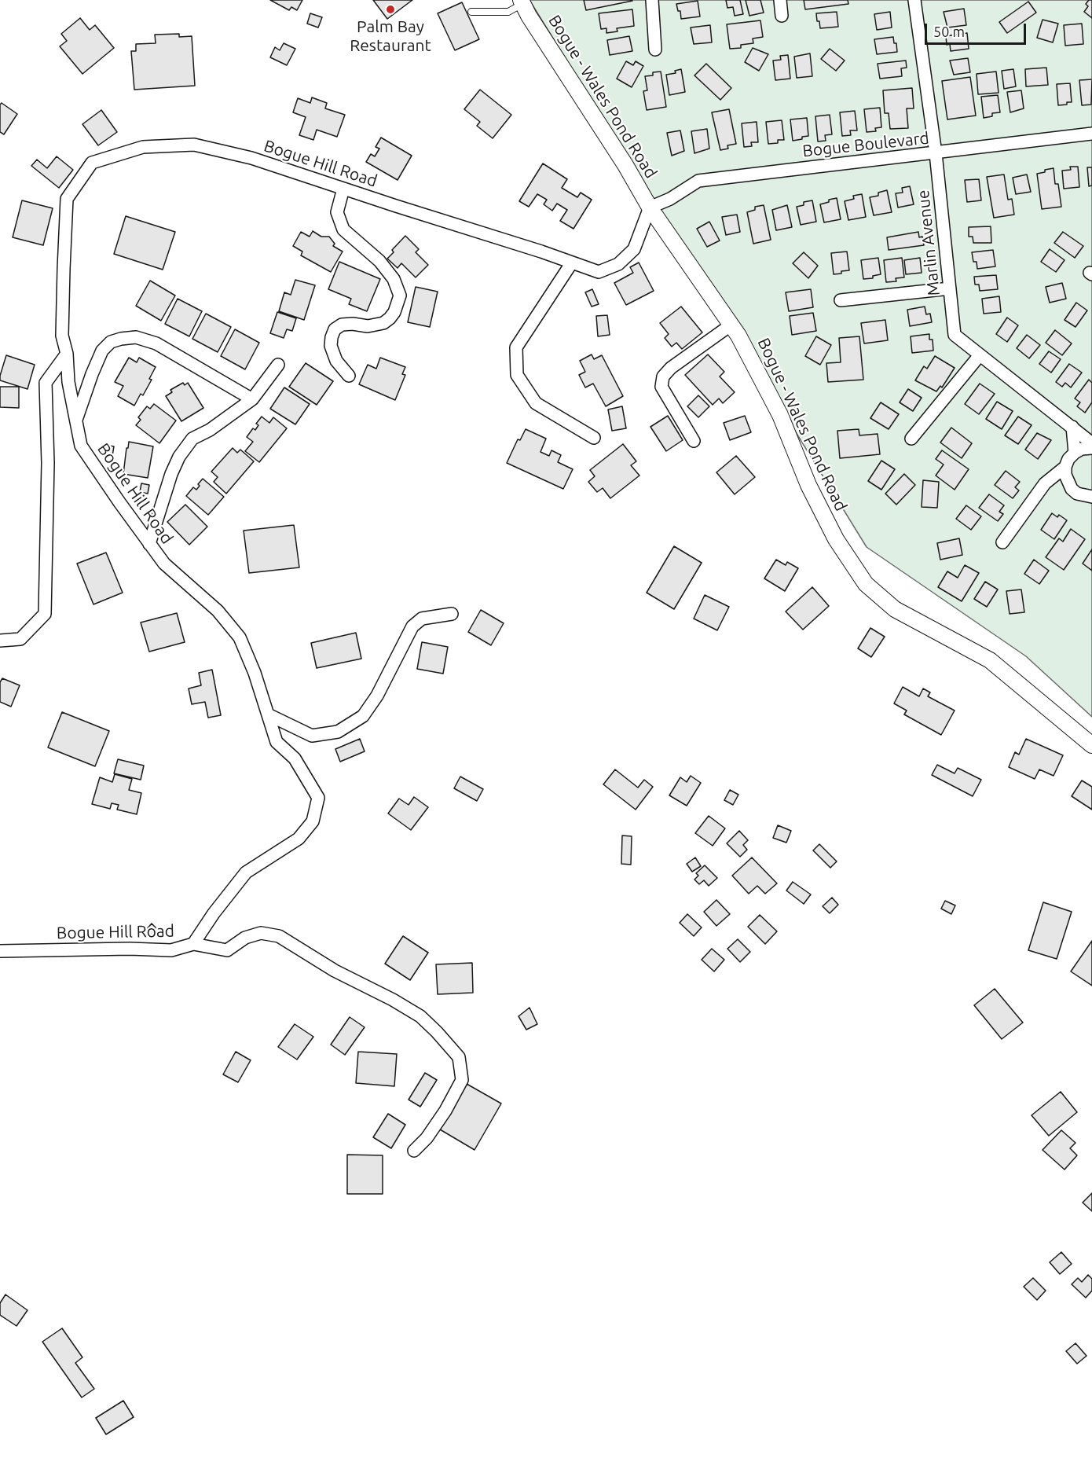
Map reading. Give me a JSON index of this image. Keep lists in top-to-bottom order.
{
  "streets": {
    "street": [
      "Bogue - Wales Pond Road",
      "Bogue Boulevard",
      "Bogue Hill Road",
      "Marlin Avenue"
    ]
  },
  "crossings": [
    ["Bogue - Wales Pond Road", "Bogue Boulevard"],
    ["Bogue - Wales Pond Road", "Bogue Hill Road"],
    ["Bogue Boulevard", "Bogue Hill Road"],
    ["Bogue Boulevard", "Marlin Avenue"]
  ],
  "places": ["Palm Bay Restaurant"],
  "scale_bar": "50 m"
}
